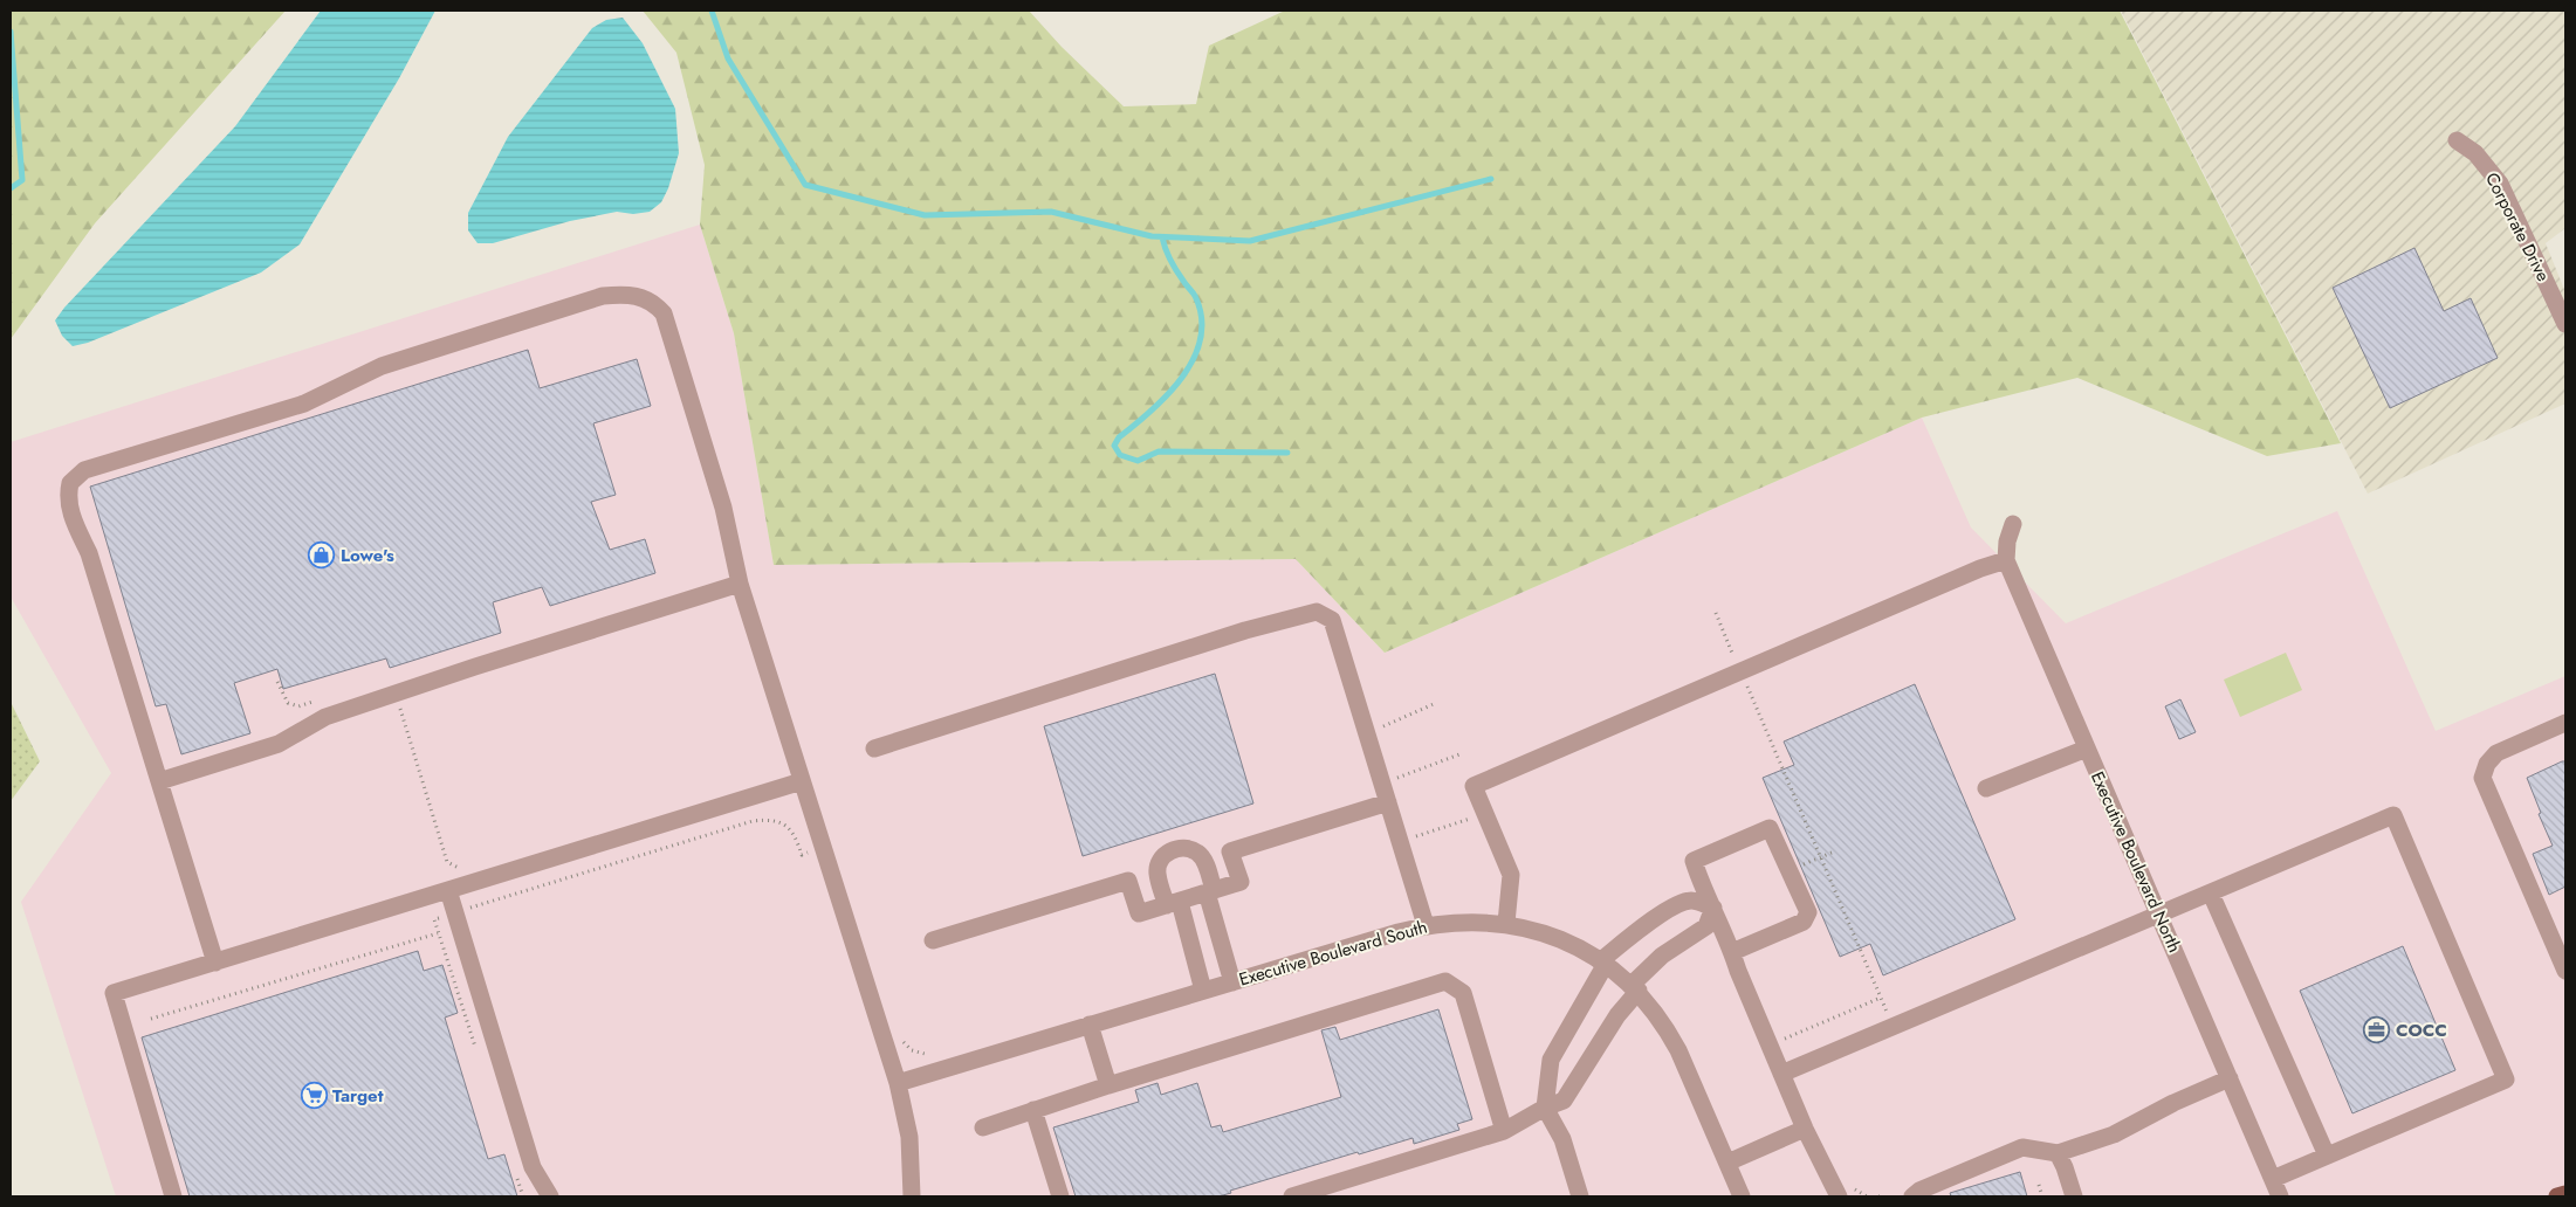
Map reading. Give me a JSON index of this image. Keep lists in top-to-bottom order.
{
  "streets": {
    "street": ["Corporate Drive", "Executive Boulevard North", "Executive Boulevard South"]
  },
  "places": {
    "shop": ["Lowe's"],
    "office": ["COCC"],
    "supermarket": ["Target"]
  }
}
